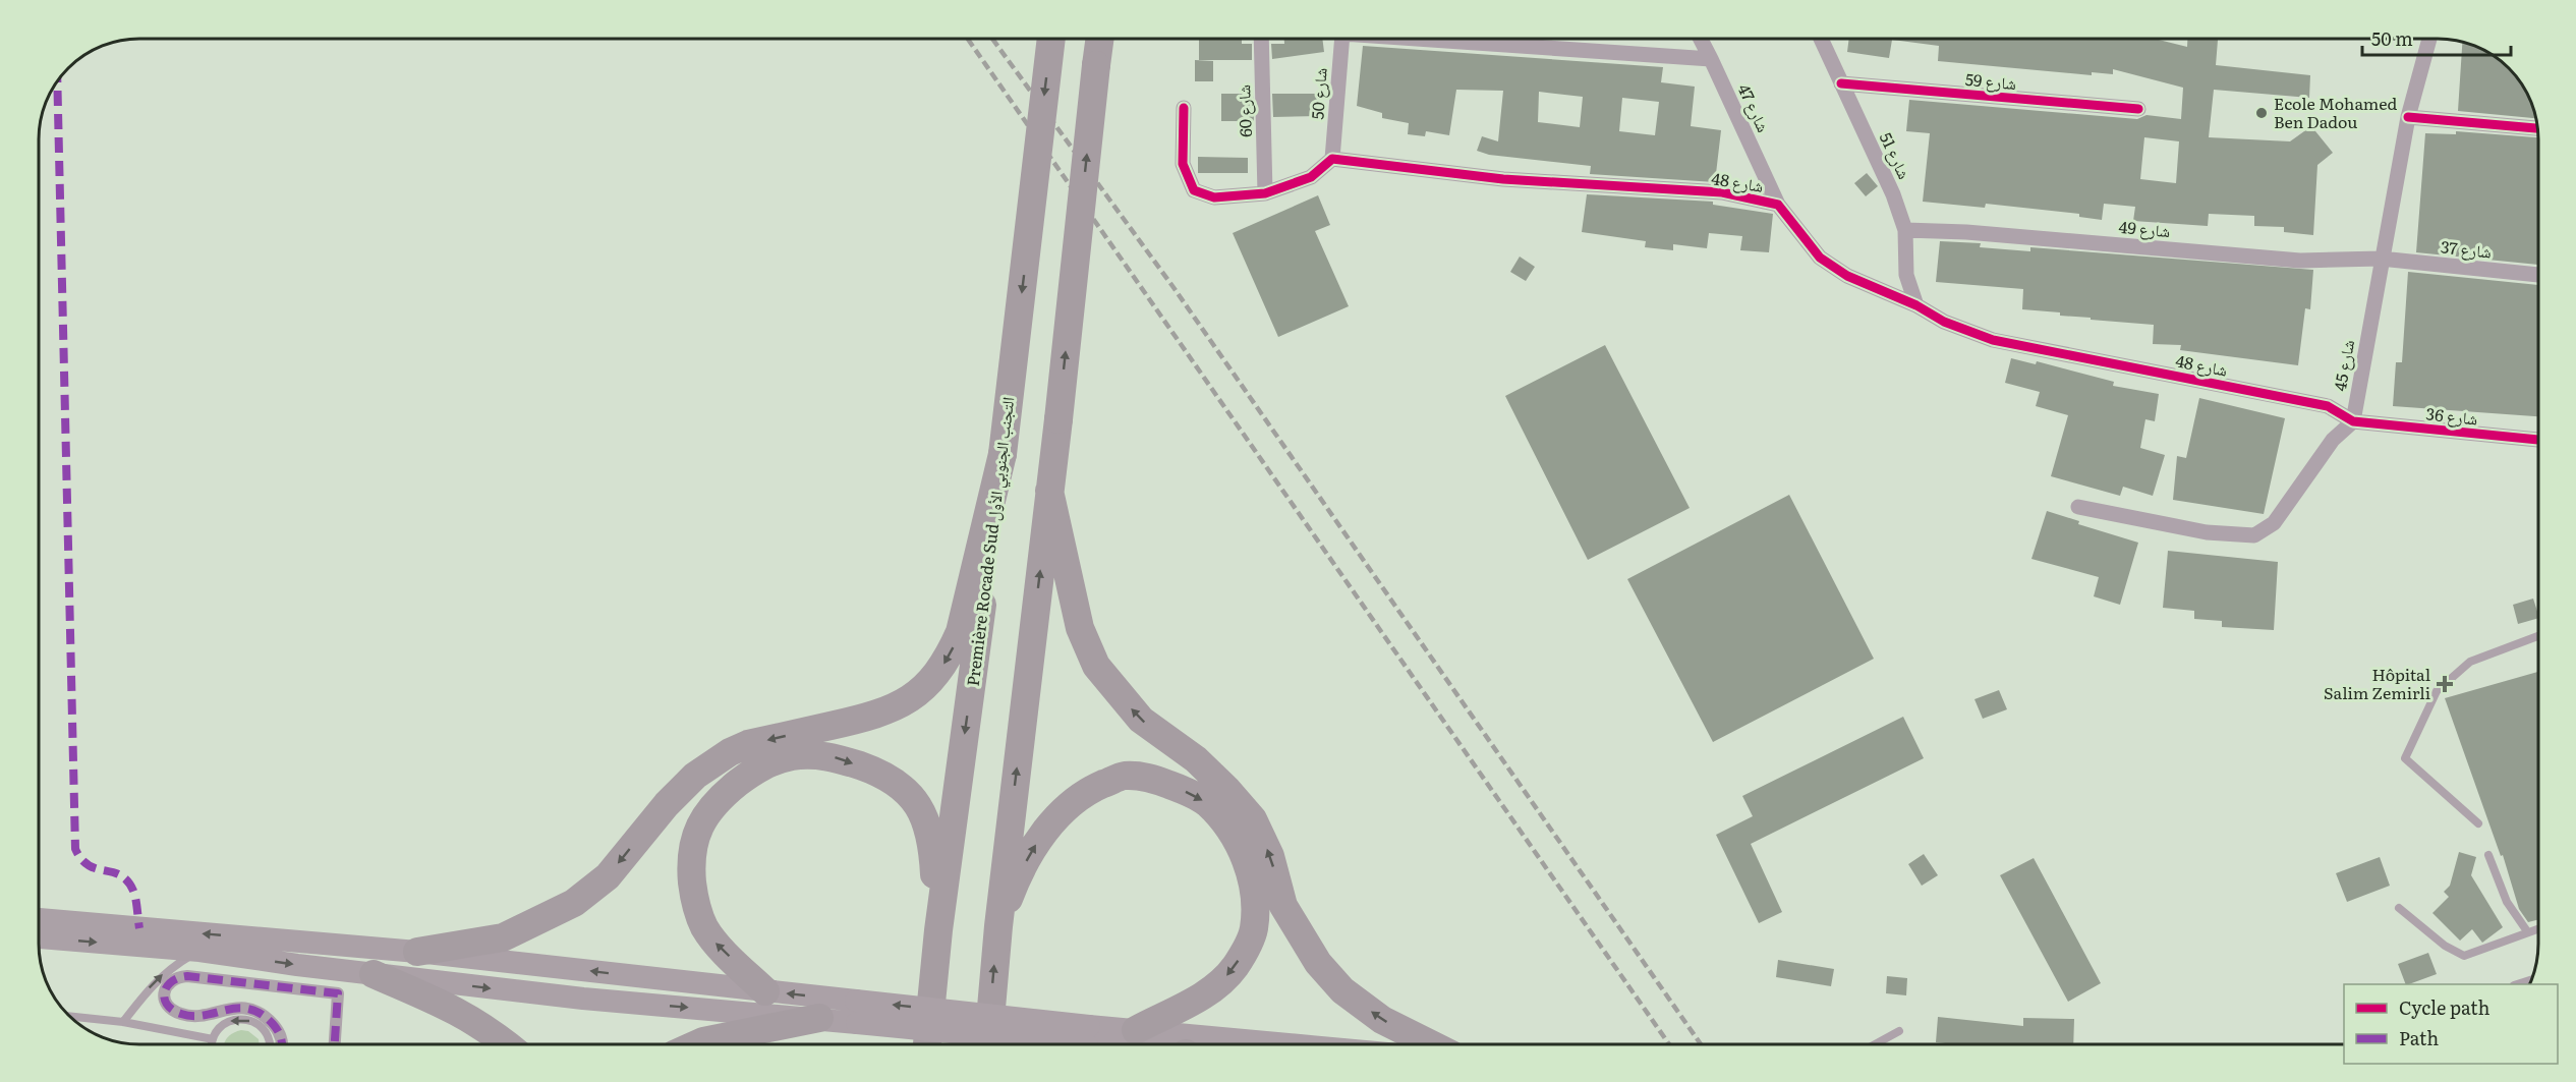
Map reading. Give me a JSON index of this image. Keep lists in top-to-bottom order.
{
  "streets": {
    "highway": ["Première Rocade Sud التجنب الجنوبي الأول"],
    "street": [
      "شارع 59",
      "شارع 50",
      "شارع 47",
      "شارع 60",
      "شارع 51",
      "شارع 48",
      "شارع 49",
      "شارع 37",
      "شارع 45",
      "شارع 36"
    ]
  },
  "crossings": [
    ["شارع 59", "شارع 51"],
    ["شارع 50", "شارع 47"],
    ["شارع 50", "شارع 48"],
    ["شارع 47", "شارع 48"],
    ["شارع 51", "شارع 48"],
    ["شارع 51", "شارع 49"],
    ["شارع 48", "شارع 45"],
    ["شارع 48", "شارع 36"],
    ["شارع 49", "شارع 37"],
    ["شارع 49", "شارع 45"],
    ["شارع 37", "شارع 45"],
    ["شارع 45", "شارع 36"]
  ],
  "places": {
    "other": ["Ecole Mohamed Ben Dadou"],
    "health": ["Hôpital Salim Zemirli"]
  },
  "legend": ["Cycle path", "Path"],
  "scale_bar": "50 m"
}
